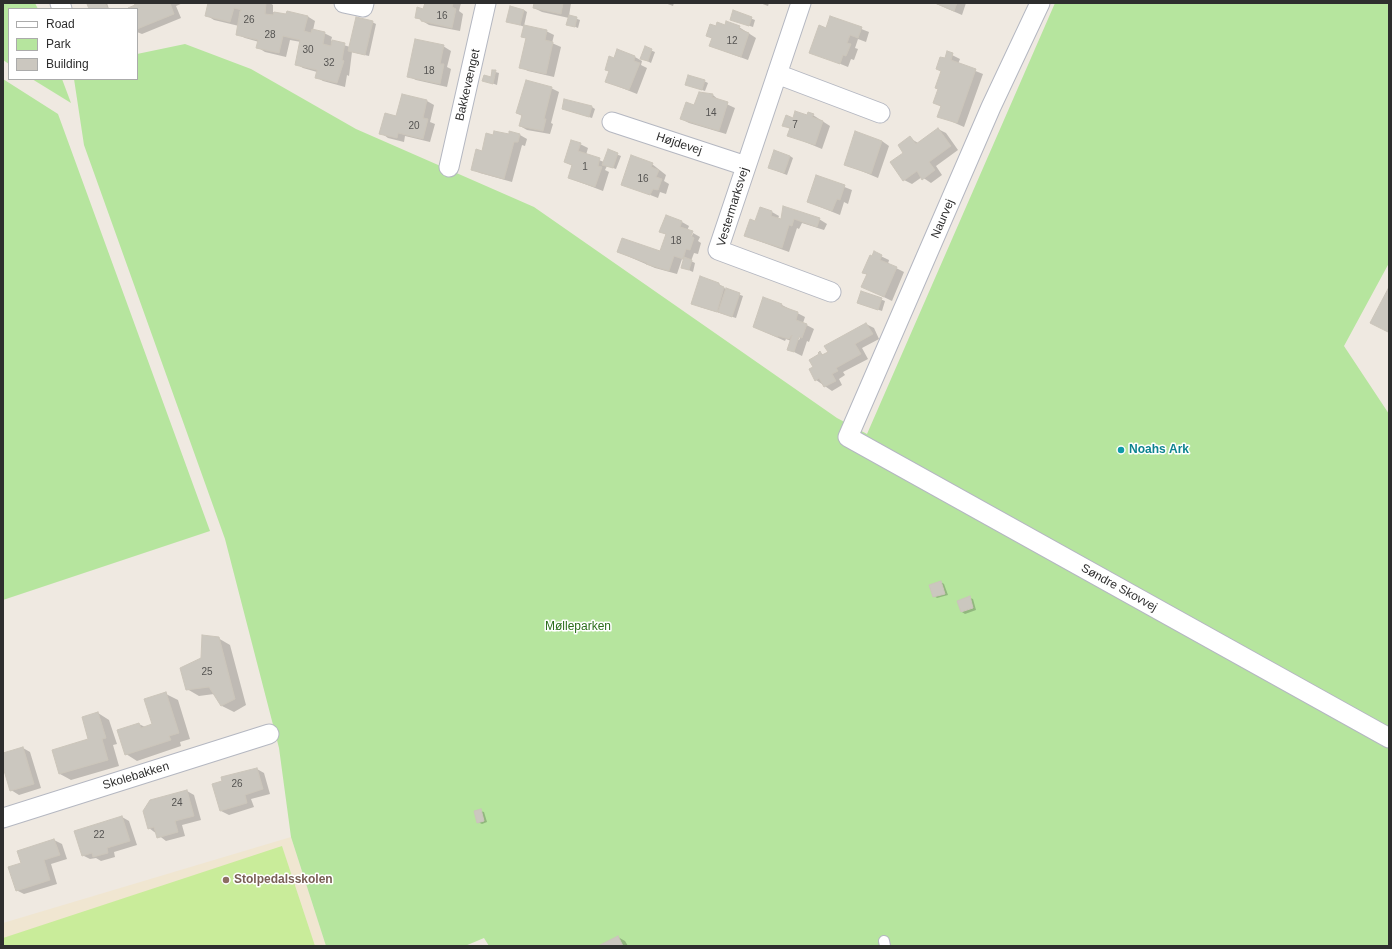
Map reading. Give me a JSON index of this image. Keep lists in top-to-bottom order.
{
  "streets": {
    "street": [
      "Bakkevænget",
      "Højdevej",
      "Vestermarksvej",
      "Naurvej",
      "Søndre Skovvej",
      "Skolebakken"
    ]
  },
  "crossings": [
    ["Højdevej", "Vestermarksvej"],
    ["Naurvej", "Søndre Skovvej"]
  ],
  "parks": ["Mølleparken"],
  "places": ["Noahs Ark", "Stolpedalsskolen"],
  "house_numbers": [
    "16",
    "26",
    "28",
    "12",
    "30",
    "32",
    "18",
    "14",
    "7",
    "20",
    "1",
    "16",
    "18",
    "25",
    "26",
    "24",
    "22"
  ],
  "legend": ["Road", "Park", "Building"]
}
